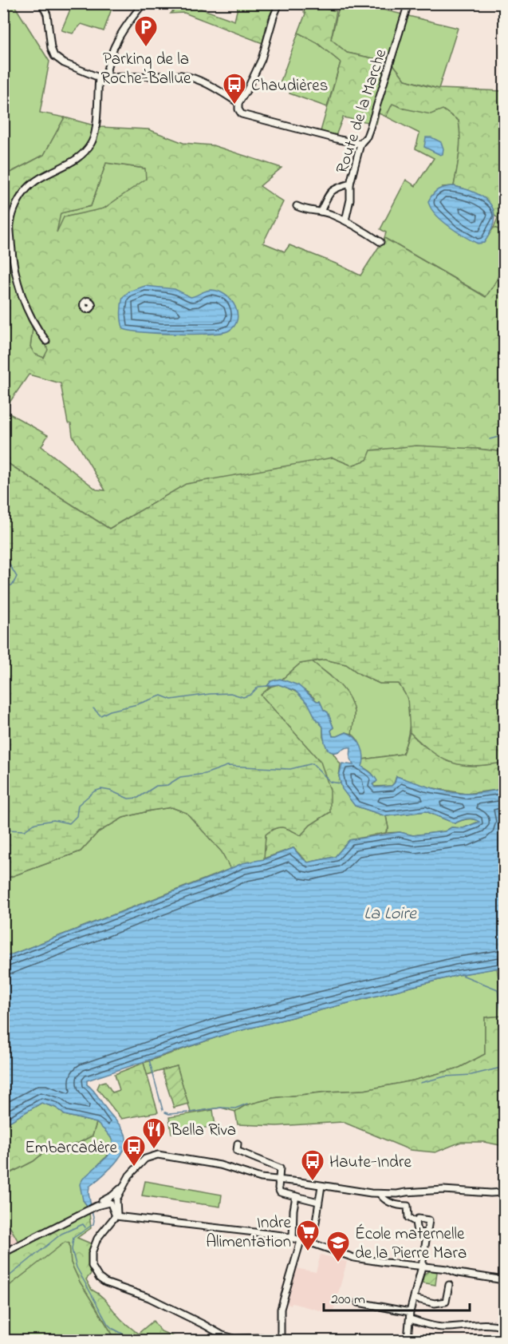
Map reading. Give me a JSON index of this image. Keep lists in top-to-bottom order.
{
  "streets": {
    "street": ["Route de la Marche"]
  },
  "water": ["La Loire"],
  "places": {
    "parking": ["Parking de la Roche-Ballue"],
    "bus stop": ["Chaudières", "Embarcadère", "Haute-Indre"],
    "restaurant": ["Bella Riva"],
    "supermarket": ["Indre Alimentation"],
    "school or university": ["École maternelle de la Pierre Mara"]
  },
  "scale_bar": "200 m"
}
